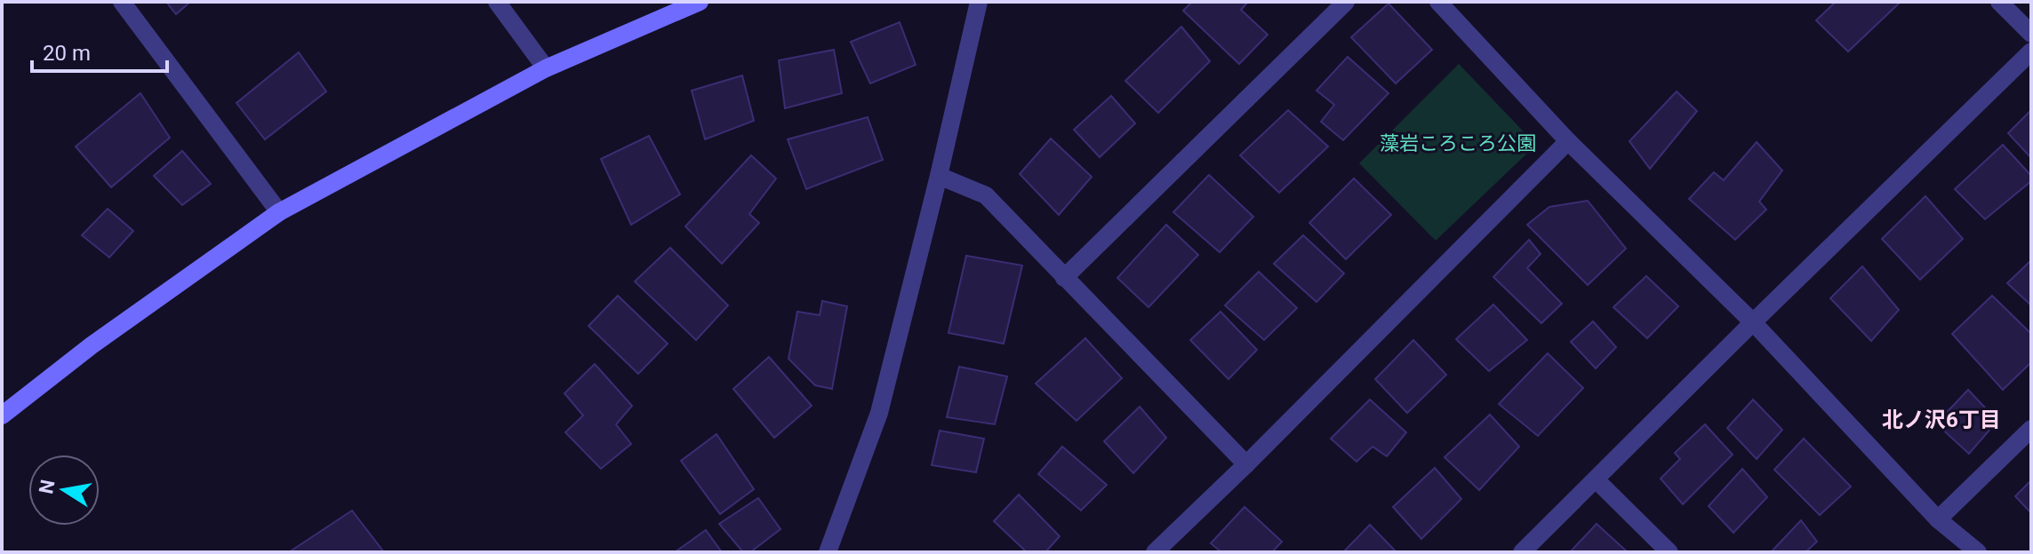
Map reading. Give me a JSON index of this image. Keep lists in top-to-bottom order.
{
  "districts": ["北ノ沢6丁目"],
  "parks": ["藻岩ころころ公園"],
  "scale_bar": "20 m",
  "north": "left"
}
